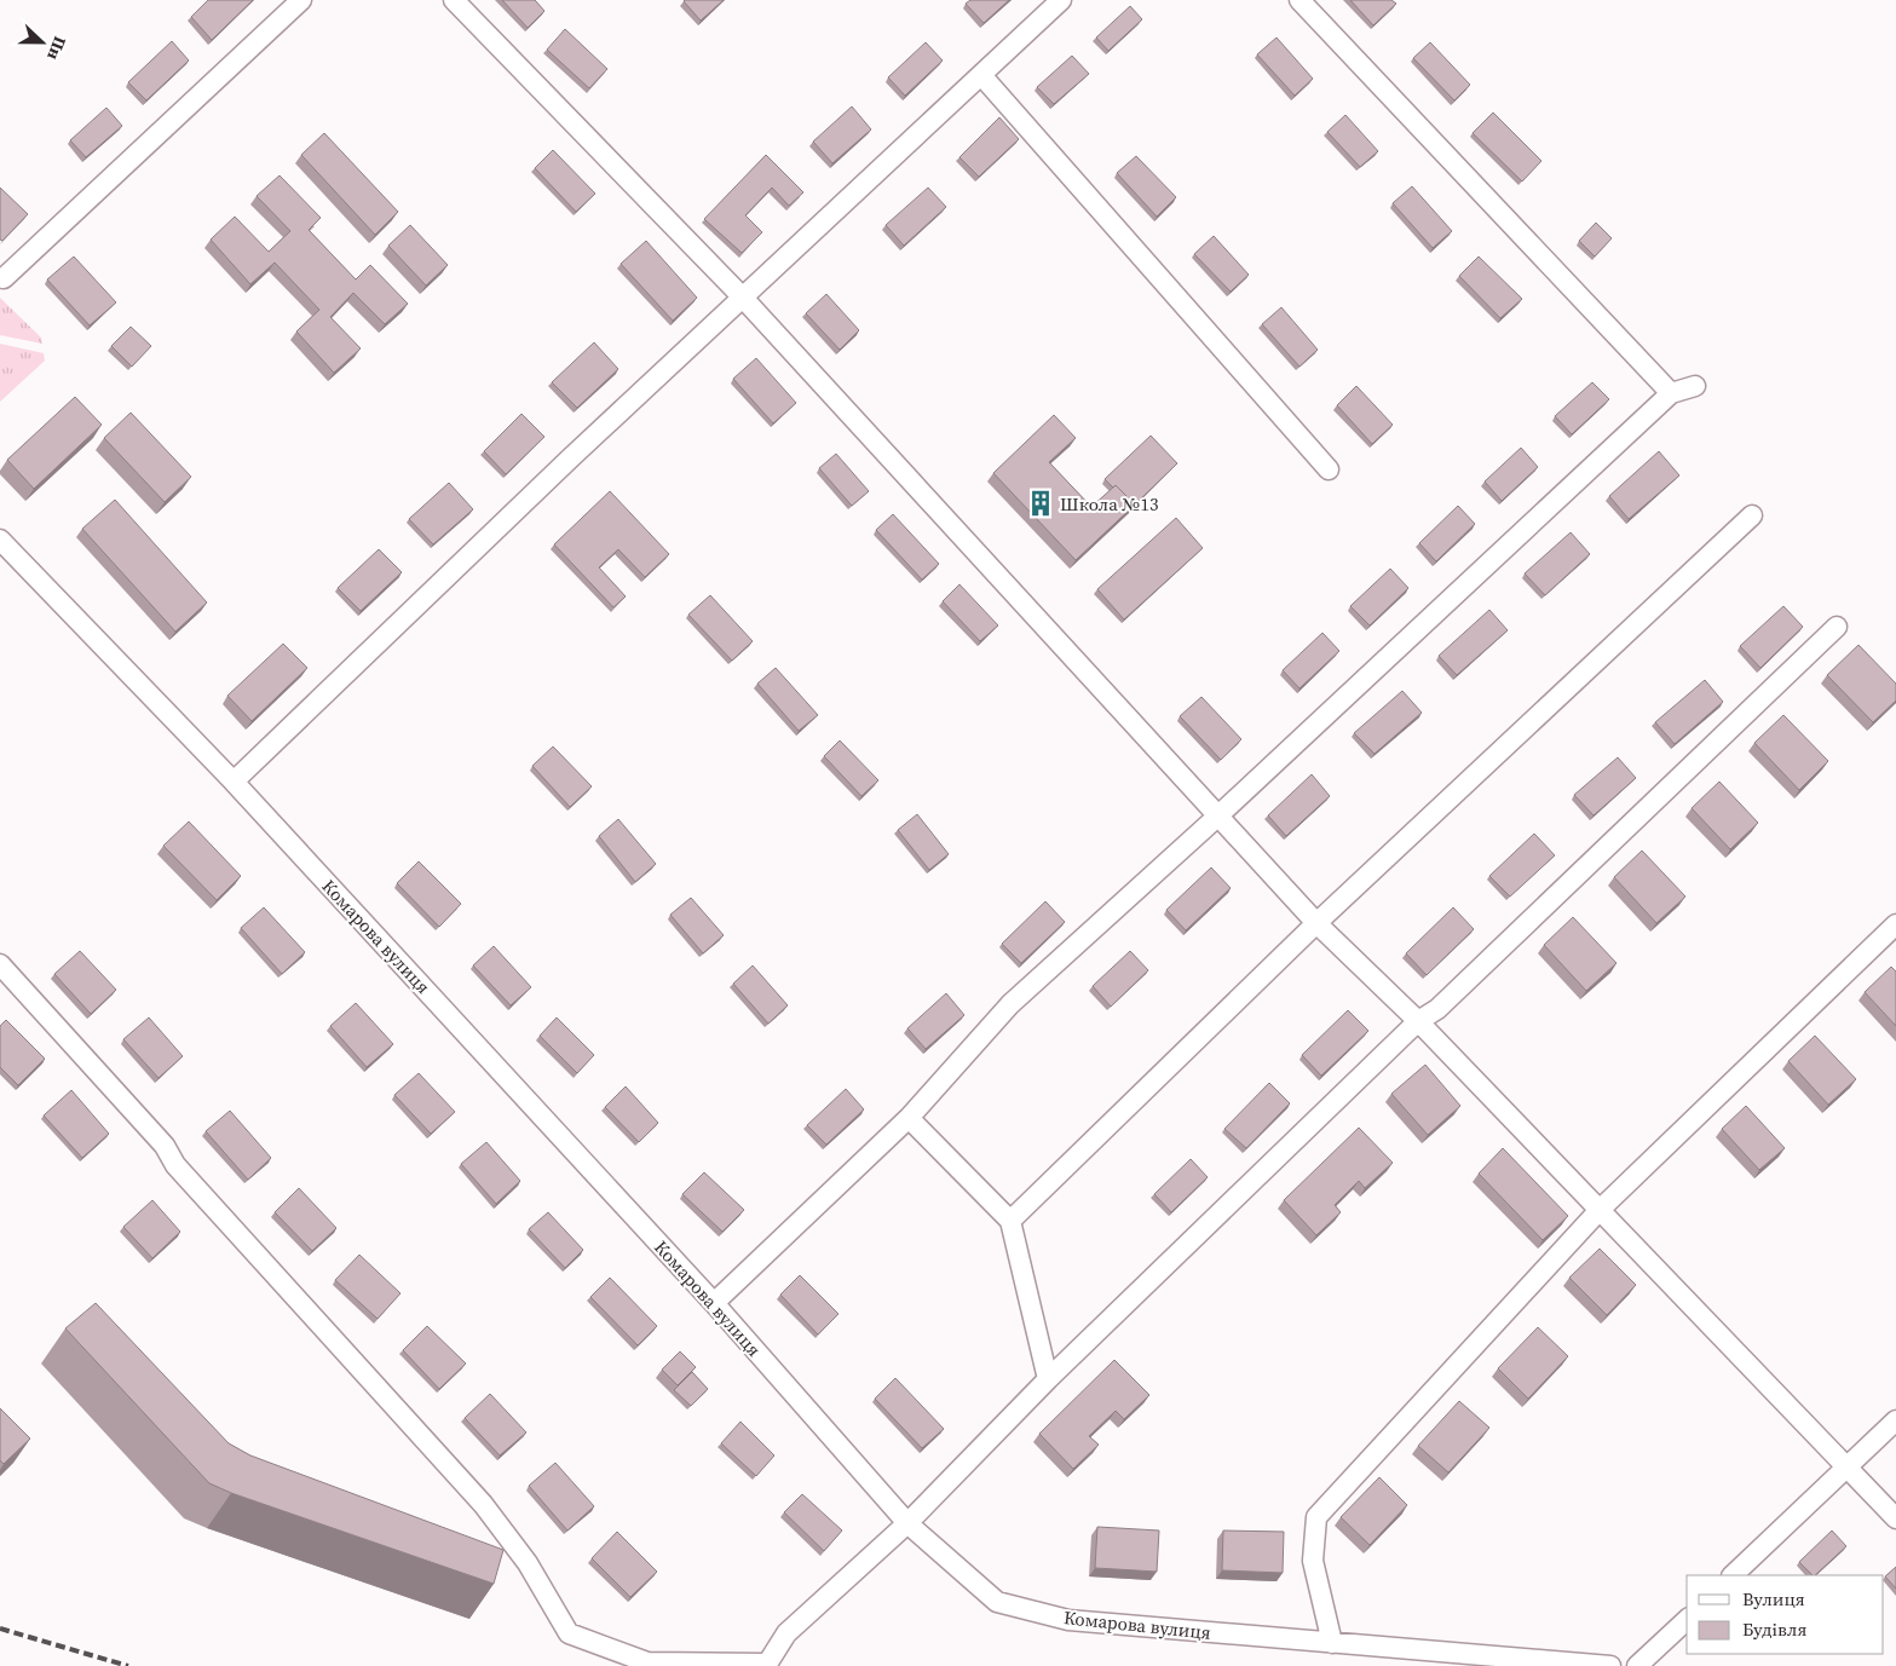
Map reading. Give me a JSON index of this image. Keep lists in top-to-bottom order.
{
  "streets": {
    "street": ["Комарова вулиця"]
  },
  "places": {
    "building": ["Школа №13"]
  },
  "legend": ["Вулиця", "Будівля"],
  "north": "right"
}
